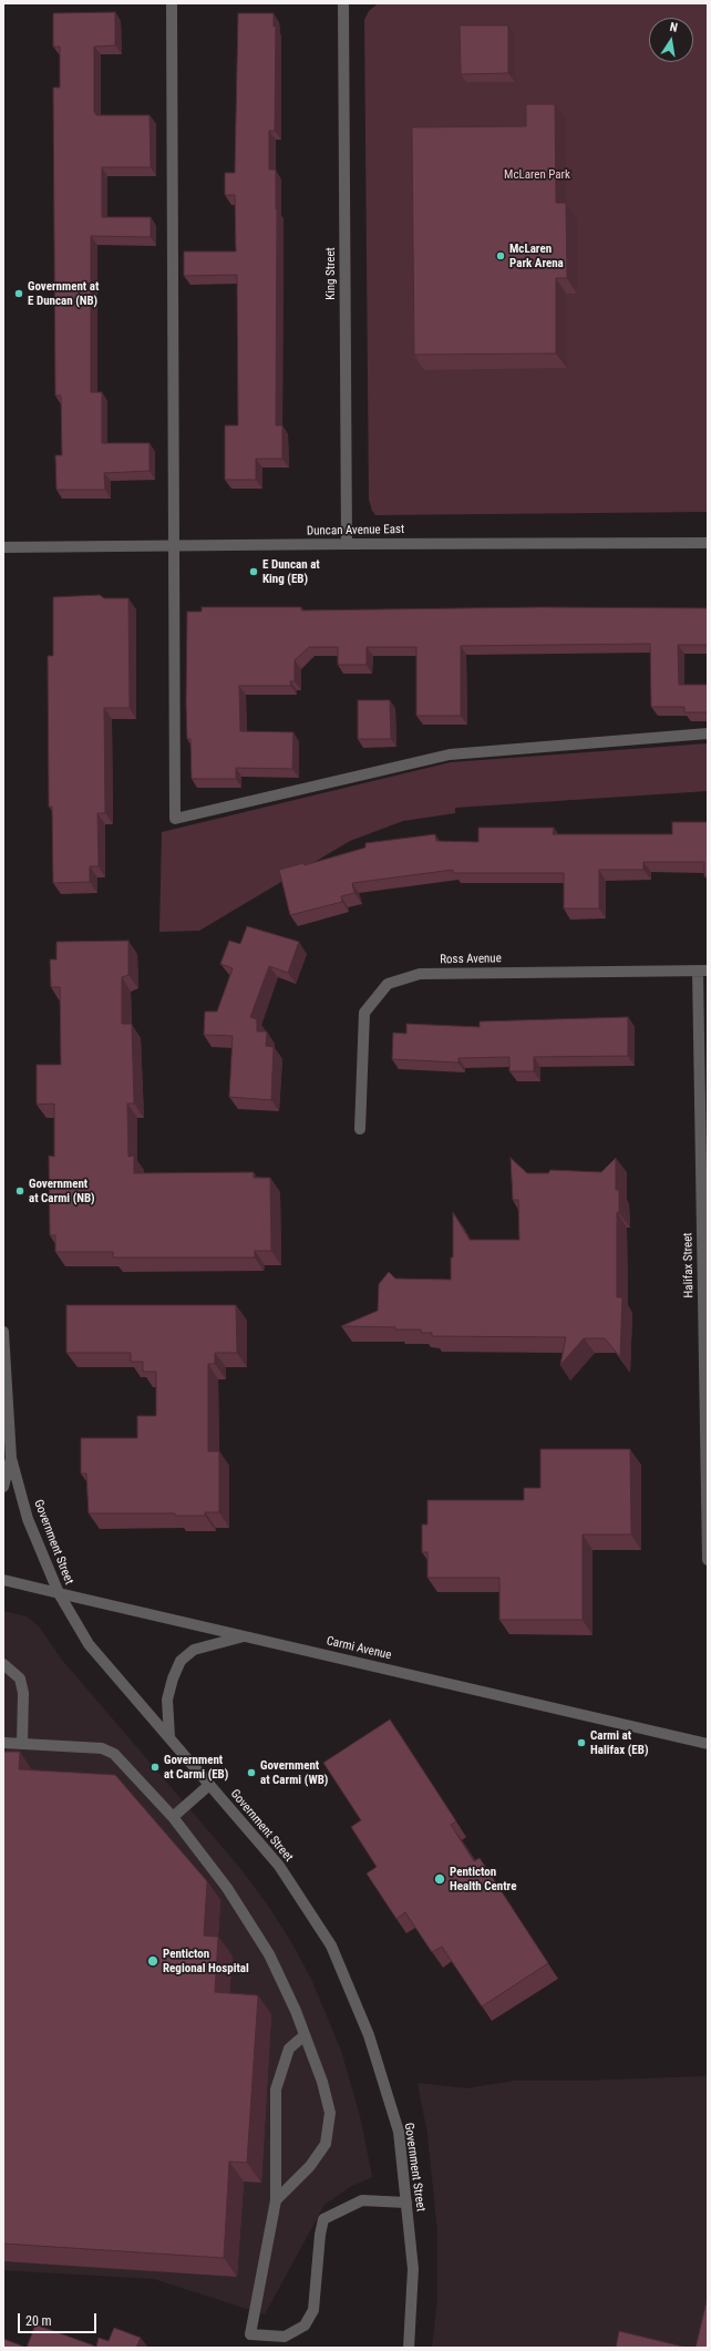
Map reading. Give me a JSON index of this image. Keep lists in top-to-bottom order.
{
  "streets": {
    "street": [
      "King Street",
      "Duncan Avenue East",
      "Ross Avenue",
      "Halifax Street",
      "Government Street",
      "Carmi Avenue"
    ]
  },
  "crossings": [
    ["King Street", "Duncan Avenue East"],
    ["Ross Avenue", "Halifax Street"],
    ["Government Street", "Carmi Avenue"]
  ],
  "parks": ["McLaren Park"],
  "places": [
    "McLaren Park Arena",
    "Government at E Duncan (NB)",
    "E Duncan at King (EB)",
    "Government at Carmi (NB)",
    "Carmi at Halifax (EB)",
    "Government at Carmi (EB)",
    "Government at Carmi (WB)",
    "Penticton Health Centre",
    "Penticton Regional Hospital"
  ],
  "scale_bar": "20 m",
  "north": "top"
}
